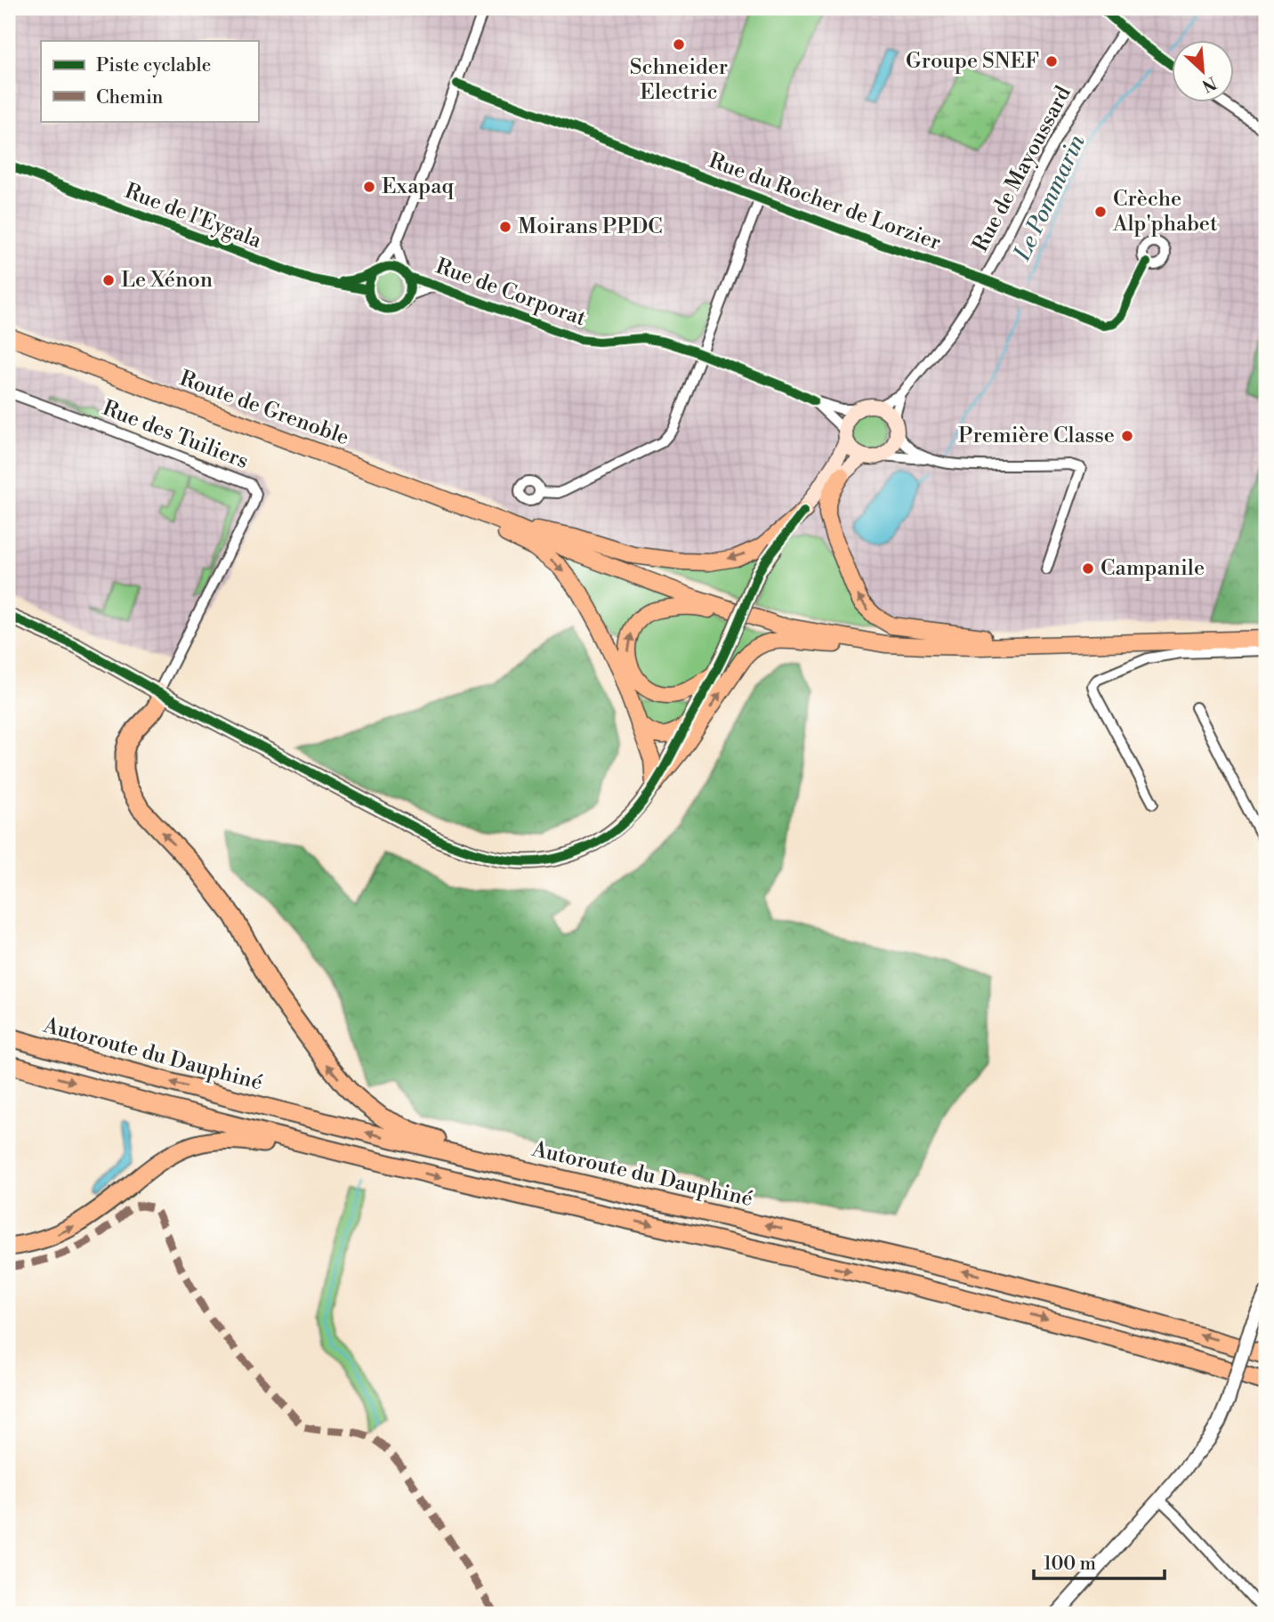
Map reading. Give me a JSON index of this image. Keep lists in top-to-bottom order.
{
  "streets": {
    "highway": ["Autoroute du Dauphiné"],
    "main road": ["Route de Grenoble"],
    "street": [
      "Rue de Mayoussard",
      "Rue du Rocher de Lorzier",
      "Rue de l'Eygala",
      "Rue de Corporat",
      "Rue des Tuiliers"
    ]
  },
  "crossings": [
    ["Rue de Mayoussard", "Rue du Rocher de Lorzier"],
    ["Rue de Mayoussard", "Rue de Corporat"],
    ["Rue de l'Eygala", "Rue de Corporat"]
  ],
  "water": ["Le Pommarin"],
  "places": [
    "Schneider Electric",
    "Groupe SNEF",
    "Exapaq",
    "Crèche Alp'phabet",
    "Moirans PPDC",
    "Le Xénon",
    "Première Classe",
    "Campanile"
  ],
  "legend": ["Piste cyclable", "Chemin"],
  "scale_bar": "100 m",
  "north": "bottom right"
}
